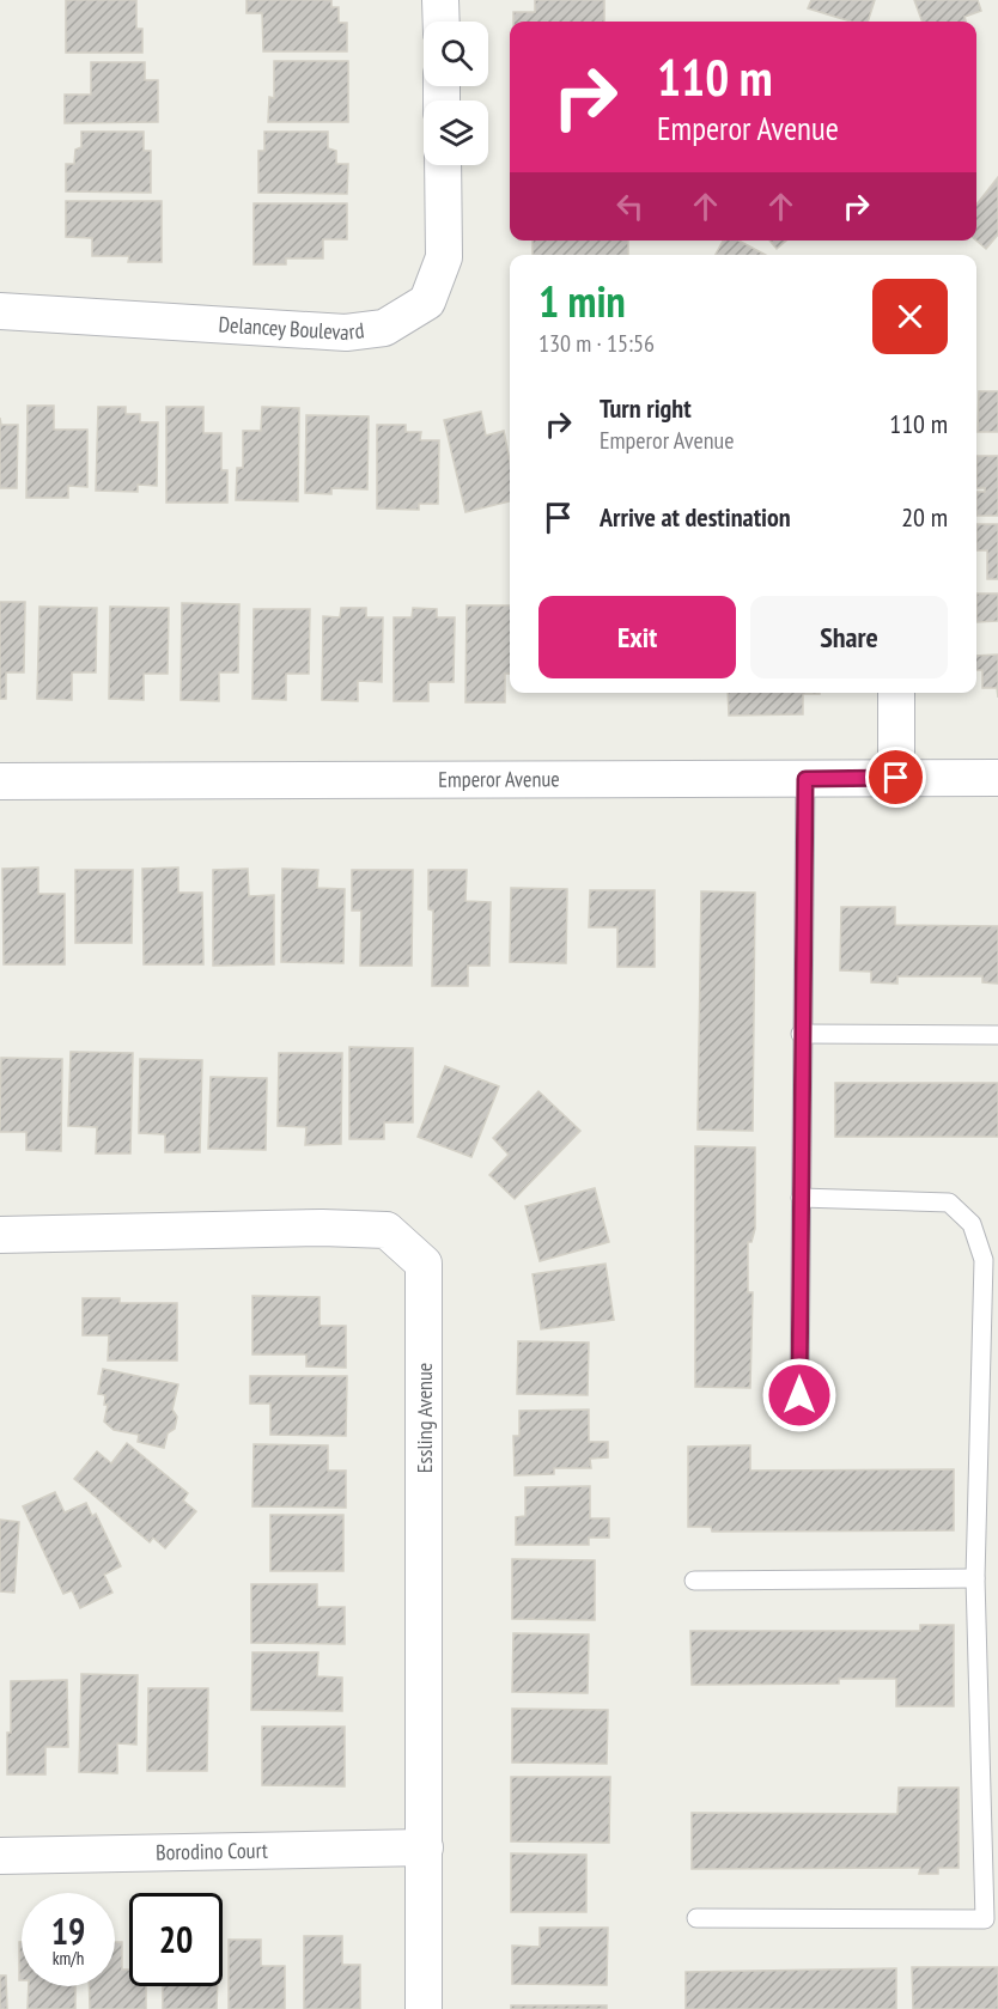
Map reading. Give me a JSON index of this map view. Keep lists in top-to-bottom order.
{
  "streets": {
    "street": [
      "Delancey Boulevard",
      "Emperor Avenue",
      "Essling Avenue",
      "Borodino Court"
    ]
  },
  "crossings": [
    ["Essling Avenue", "Borodino Court"]
  ],
  "page": {
    "turn": ["110 m", "Emperor Avenue"],
    "heading": ["1 min", "130 m · 15:56"],
    "list": [
      {
        "name": "Turn right",
        "note": "Emperor Avenue",
        "value": "110 m"
      },
      {
        "name": "Arrive at destination",
        "value": "20 m"
      }
    ],
    "buttons": ["Exit", "Share"],
    "speed": "19 km/h",
    "limit": "20"
  }
}
